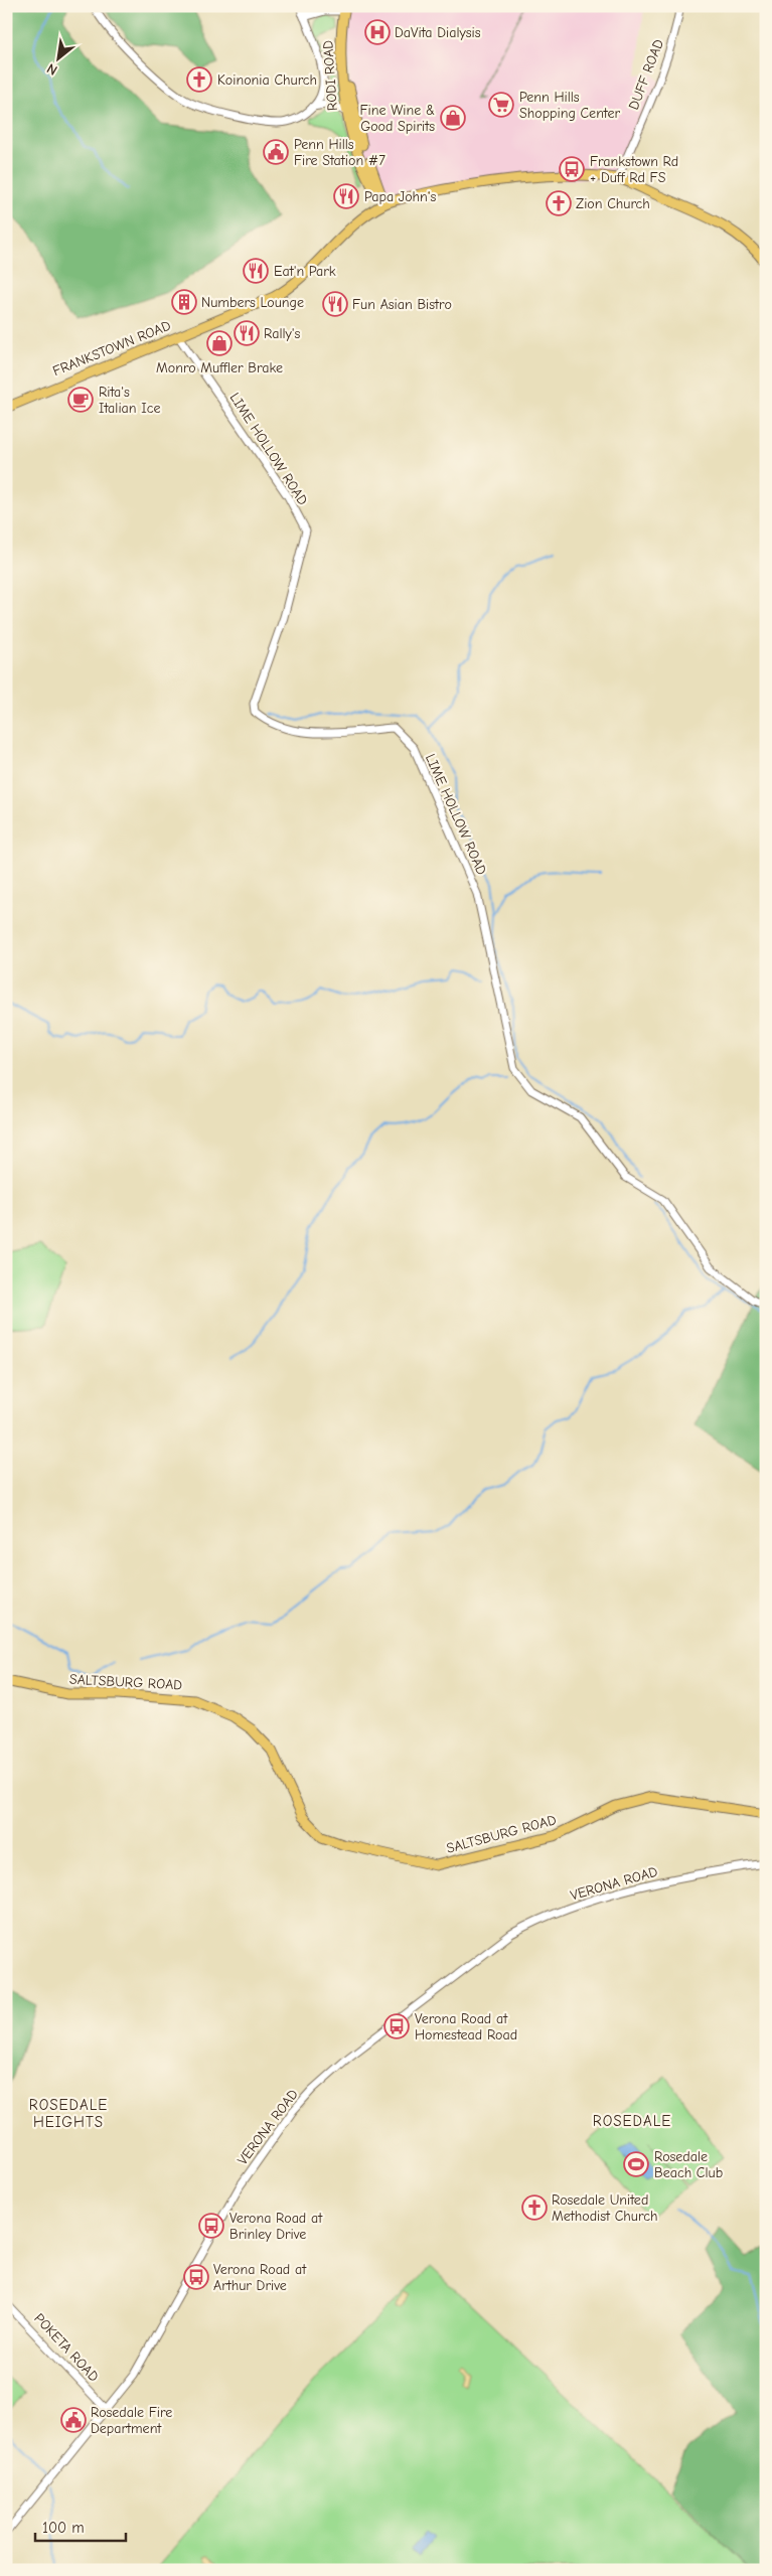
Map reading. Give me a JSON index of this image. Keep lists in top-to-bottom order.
{
  "streets": {
    "main road": ["RODI ROAD", "FRANKSTOWN ROAD", "SALTSBURG ROAD"],
    "street": [
      "DUFF ROAD",
      "LIME HOLLOW ROAD",
      "VERONA ROAD",
      "POKETA ROAD"
    ]
  },
  "crossings": [
    ["DUFF ROAD", "FRANKSTOWN ROAD"],
    ["RODI ROAD", "FRANKSTOWN ROAD"],
    ["FRANKSTOWN ROAD", "LIME HOLLOW ROAD"],
    ["VERONA ROAD", "POKETA ROAD"]
  ],
  "districts": ["ROSEDALE HEIGHTS", "ROSEDALE"],
  "places": {
    "hospital": ["DaVita Dialysis"],
    "church": ["Koinonia Church", "Zion Church", "Rosedale United Methodist Church"],
    "supermarket": ["Penn Hills Shopping Center"],
    "shop": ["Fine Wine & Good Spirits", "Monro Muffler Brake"],
    "public building": ["Penn Hills Fire Station #7", "Rosedale Fire Department"],
    "bus stop": [
      "Frankstown Rd + Duff Rd FS",
      "Verona Road at Homestead Road",
      "Verona Road at Brinley Drive",
      "Verona Road at Arthur Drive"
    ],
    "restaurant": [
      "Papa John's",
      "Eat'n Park",
      "Fun Asian Bistro",
      "Rally's"
    ],
    "building": ["Numbers Lounge"],
    "cafe": ["Rita's Italian Ice"],
    "sports": ["Rosedale Beach Club"]
  },
  "scale_bar": "100 m",
  "north": "bottom left"
}
